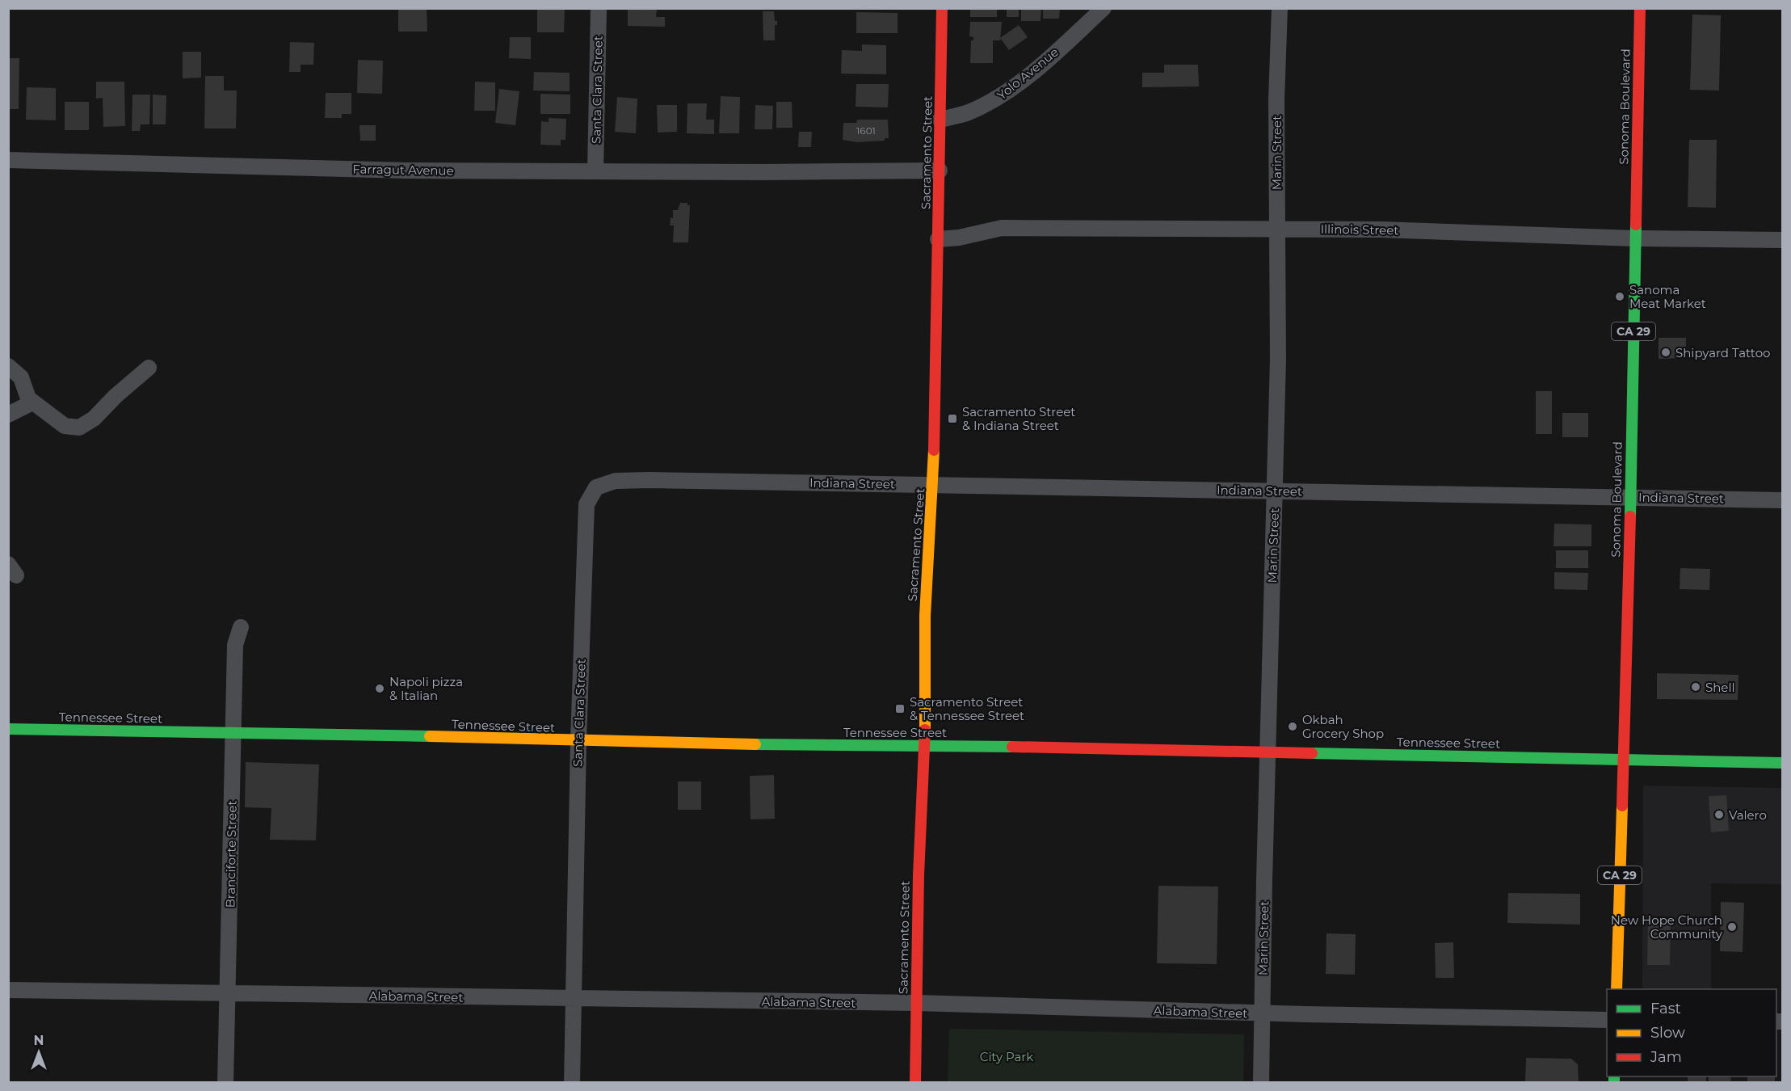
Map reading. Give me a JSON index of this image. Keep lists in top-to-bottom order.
{
  "streets": {
    "main road": [
      "Sonoma Boulevard",
      "Sacramento Street",
      "CA 29",
      "Tennessee Street"
    ],
    "street": [
      "Yolo Avenue",
      "Santa Clara Street",
      "Marin Street",
      "Farragut Avenue",
      "Illinois Street",
      "Indiana Street",
      "Branciforte Street",
      "Alabama Street"
    ]
  },
  "crossings": [
    ["Yolo Avenue", "Sacramento Street"],
    ["Santa Clara Street", "Farragut Avenue"],
    ["Santa Clara Street", "Indiana Street"],
    ["Santa Clara Street", "Tennessee Street"],
    ["Santa Clara Street", "Alabama Street"],
    ["Sonoma Boulevard", "Illinois Street"],
    ["Sonoma Boulevard", "Indiana Street"],
    ["Sonoma Boulevard", "Tennessee Street"],
    ["Sacramento Street", "Farragut Avenue"],
    ["Sacramento Street", "Illinois Street"],
    ["Sacramento Street", "Indiana Street"],
    ["Sacramento Street", "Tennessee Street"],
    ["Sacramento Street", "Alabama Street"],
    ["Marin Street", "Illinois Street"],
    ["Marin Street", "Indiana Street"],
    ["Marin Street", "Tennessee Street"],
    ["Marin Street", "Alabama Street"],
    ["Tennessee Street", "Branciforte Street"],
    ["Branciforte Street", "Alabama Street"]
  ],
  "parks": ["City Park"],
  "places": {
    "other": [
      "Sanoma Meat Market",
      "Shipyard Tattoo",
      "Shell",
      "Napoli pizza & Italian",
      "Okbah Grocery Shop",
      "Valero",
      "New Hope Church Community"
    ],
    "transit": ["Sacramento Street & Indiana Street", "Sacramento Street & Tennessee Street"]
  },
  "house_numbers": ["1601"],
  "legend": ["Fast", "Slow", "Jam"],
  "north": "top"
}
